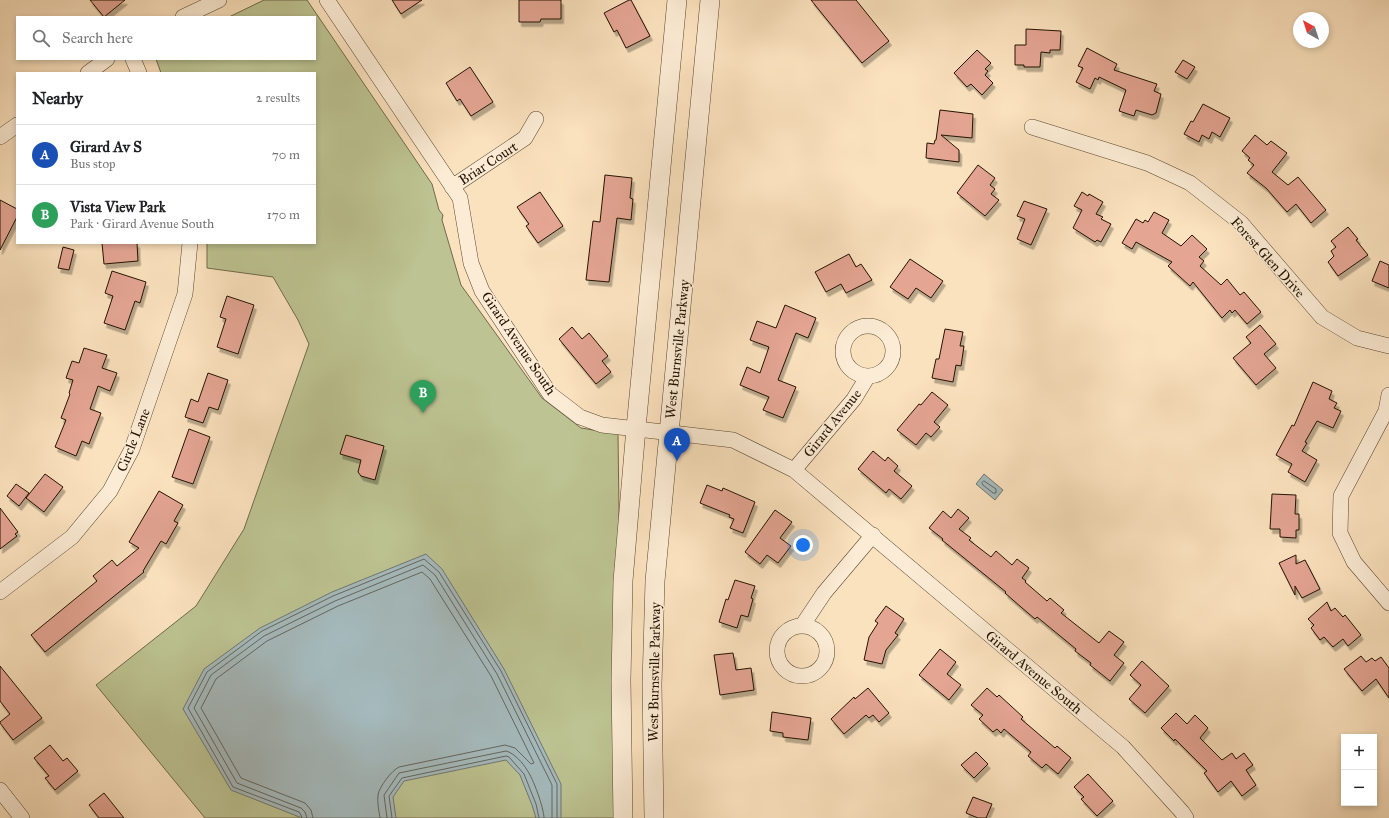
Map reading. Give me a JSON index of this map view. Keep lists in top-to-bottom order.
{
  "streets": {
    "street": [
      "Briar Court",
      "Forest Glen Drive",
      "Girard Avenue South",
      "West Burnsville Parkway",
      "Girard Avenue",
      "Circle Lane"
    ]
  },
  "crossings": [
    ["Briar Court", "Girard Avenue South"],
    ["Girard Avenue South", "West Burnsville Parkway"],
    ["Girard Avenue South", "Girard Avenue"]
  ],
  "north": "top left",
  "page": {
    "search": "Search here",
    "heading": ["Nearby", "2 results"],
    "list": [
      {
        "mark": "A",
        "name": "Girard Av S",
        "note": "Bus stop",
        "value": "70 m"
      },
      {
        "mark": "B",
        "name": "Vista View Park",
        "note": "Park · Girard Avenue South",
        "value": "170 m"
      }
    ],
    "pins": ["B", "A"],
    "map_buttons": ["+", "−"]
  }
}
